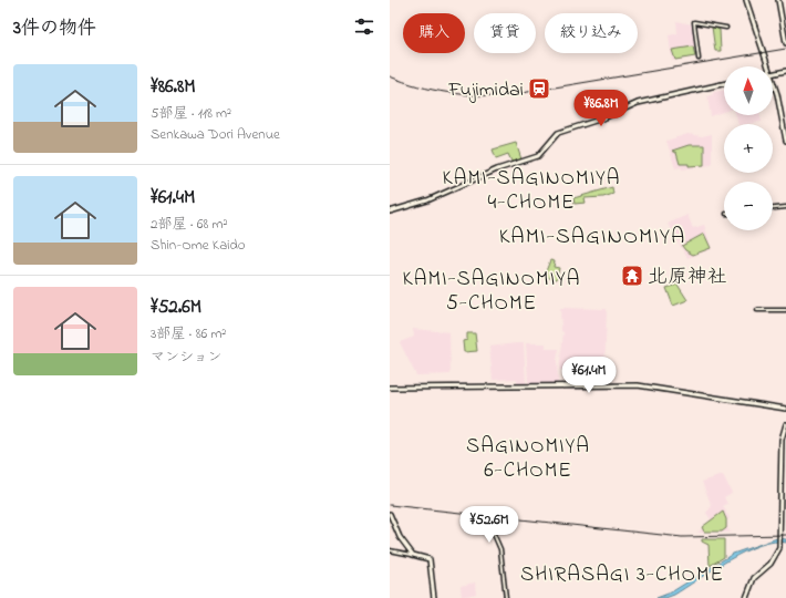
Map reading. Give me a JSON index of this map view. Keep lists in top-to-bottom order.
{
  "districts": [
    "KAMI-SAGINOMIYA 4-CHOME",
    "KAMI-SAGINOMIYA",
    "KAMI-SAGINOMIYA 5-CHOME",
    "SAGINOMIYA 6-CHOME",
    "SHIRASAGI 3-CHOME"
  ],
  "places": {
    "station": ["Fujimidai"],
    "temple": ["北原神社"]
  },
  "north": "top",
  "page": {
    "heading": "3件の物件",
    "chip": ["購入", "賃貸", "絞り込み"],
    "list": [
      {
        "name": "¥86.8M",
        "note": "5部屋 · 118 m² · Senkawa Dori Avenue"
      },
      {
        "name": "¥61.4M",
        "note": "2部屋 · 68 m² · Shin-Ome Kaido"
      },
      {
        "name": "¥52.6M",
        "note": "3部屋 · 86 m² · マンション"
      }
    ],
    "map_buttons": ["+", "−"],
    "price": ["¥86.8M", "¥61.4M", "¥52.6M"]
  }
}
